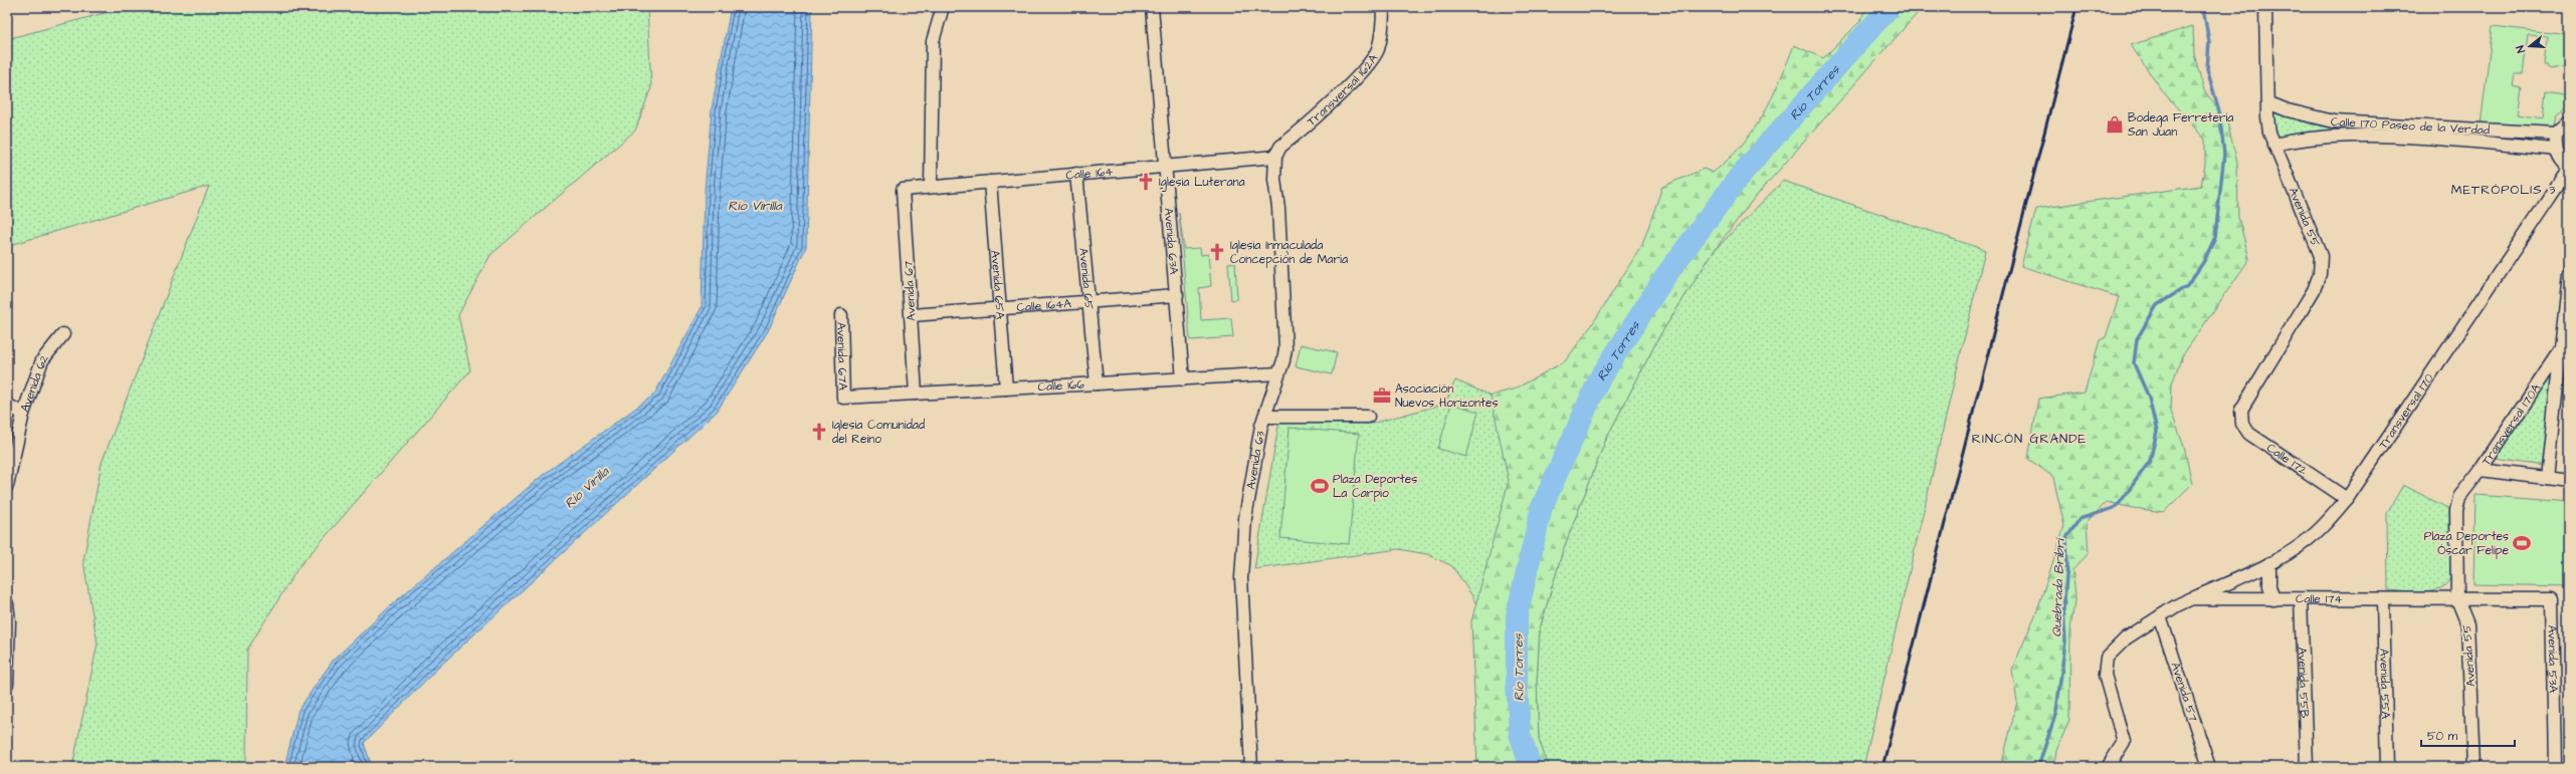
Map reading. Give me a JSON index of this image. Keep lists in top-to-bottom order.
{
  "streets": {
    "street": [
      "Transversal 162A",
      "Calle 170 Paseo de la Verdad",
      "Calle 164",
      "Avenida 55",
      "Avenida 63A",
      "Avenida 65",
      "Avenida 65A",
      "Avenida 67",
      "Calle 164A",
      "Avenida 67A",
      "Avenida 62",
      "Calle 166",
      "Transversal 170",
      "Transversal 170A",
      "Avenida 63",
      "Calle 172",
      "Calle 174",
      "Avenida 53A",
      "Avenida 55B",
      "Avenida 55A",
      "Avenida 57"
    ]
  },
  "crossings": [
    ["Transversal 162A", "Calle 164"],
    ["Transversal 162A", "Avenida 63"],
    ["Calle 170 Paseo de la Verdad", "Avenida 55"],
    ["Calle 164", "Avenida 63A"],
    ["Calle 164", "Avenida 65"],
    ["Calle 164", "Avenida 65A"],
    ["Calle 164", "Avenida 67"],
    ["Calle 164", "Avenida 63"],
    ["Avenida 55", "Transversal 170A"],
    ["Avenida 55", "Calle 172"],
    ["Avenida 55", "Calle 174"],
    ["Avenida 63A", "Calle 164A"],
    ["Avenida 63A", "Calle 166"],
    ["Avenida 65", "Calle 164A"],
    ["Avenida 65", "Calle 166"],
    ["Avenida 65A", "Calle 164A"],
    ["Avenida 65A", "Calle 166"],
    ["Avenida 67", "Calle 164A"],
    ["Avenida 67", "Calle 166"],
    ["Avenida 67A", "Calle 166"],
    ["Calle 166", "Avenida 63"],
    ["Transversal 170", "Calle 172"],
    ["Transversal 170", "Calle 174"],
    ["Calle 174", "Avenida 53A"],
    ["Calle 174", "Avenida 55B"],
    ["Calle 174", "Avenida 55A"]
  ],
  "districts": ["METRÓPOLIS 3", "RINCÓN GRANDE"],
  "water": ["Río Torres", "Río Virilla", "Quebrada Bribrí"],
  "places": {
    "shop": ["Bodega Ferretería San Juan"],
    "church": ["Iglesia Luterana", "Iglesia Inmaculada Concepción de María", "Iglesia Comunidad del Reino"],
    "office": ["Asociación Nuevos Horizontes"],
    "sports": ["Plaza Deportes La Carpio", "Plaza Deportes Óscar Felipe"]
  },
  "scale_bar": "50 m",
  "north": "left"
}
